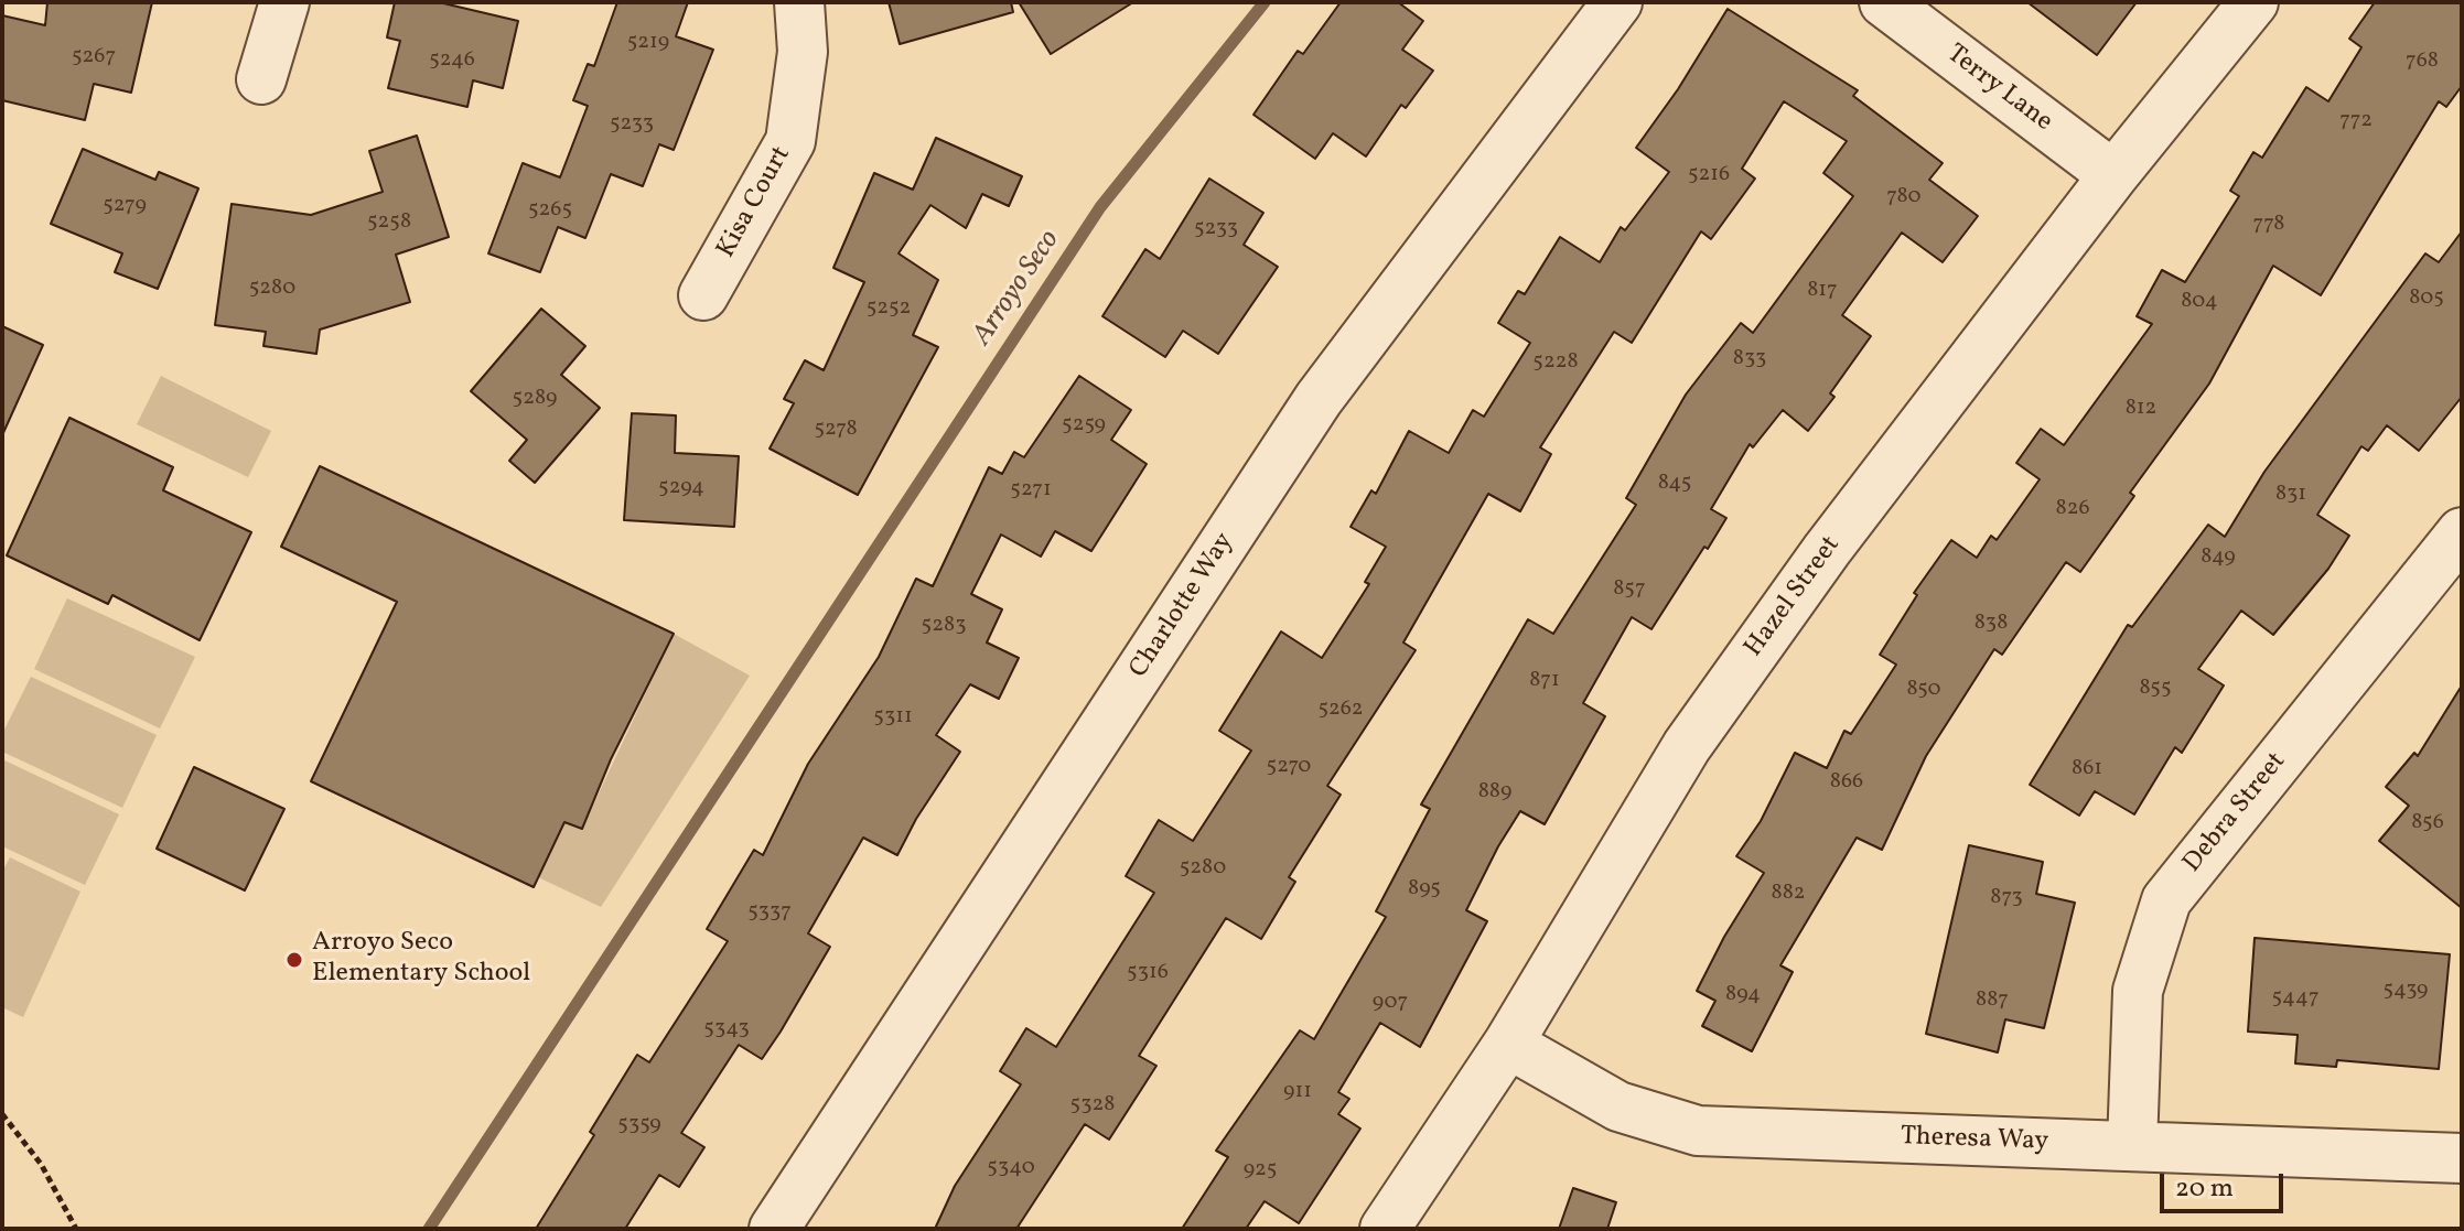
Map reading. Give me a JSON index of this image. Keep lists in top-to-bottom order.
{
  "streets": {
    "street": [
      "Terry Lane",
      "Kisa Court",
      "Hazel Street",
      "Charlotte Way",
      "Debra Street",
      "Theresa Way"
    ]
  },
  "crossings": [
    ["Terry Lane", "Hazel Street"],
    ["Hazel Street", "Theresa Way"],
    ["Debra Street", "Theresa Way"]
  ],
  "water": ["Arroyo Seco"],
  "places": ["Arroyo Seco Elementary School"],
  "house_numbers": [
    "5219",
    "5267",
    "5246",
    "768",
    "772",
    "5233",
    "5216",
    "780",
    "5279",
    "5265",
    "5258",
    "778",
    "5233",
    "5280",
    "817",
    "805",
    "804",
    "5252",
    "833",
    "5228",
    "5289",
    "812",
    "5259",
    "5278",
    "845",
    "5294",
    "5271",
    "831",
    "826",
    "849",
    "857",
    "838",
    "5283",
    "871",
    "855",
    "850",
    "5262",
    "5311",
    "5270",
    "861",
    "866",
    "889",
    "856",
    "5280",
    "895",
    "882",
    "873",
    "5337",
    "5316",
    "5439",
    "894",
    "5447",
    "887",
    "907",
    "5343",
    "911",
    "5328",
    "5359",
    "5340",
    "925"
  ],
  "scale_bar": "20 m"
}
